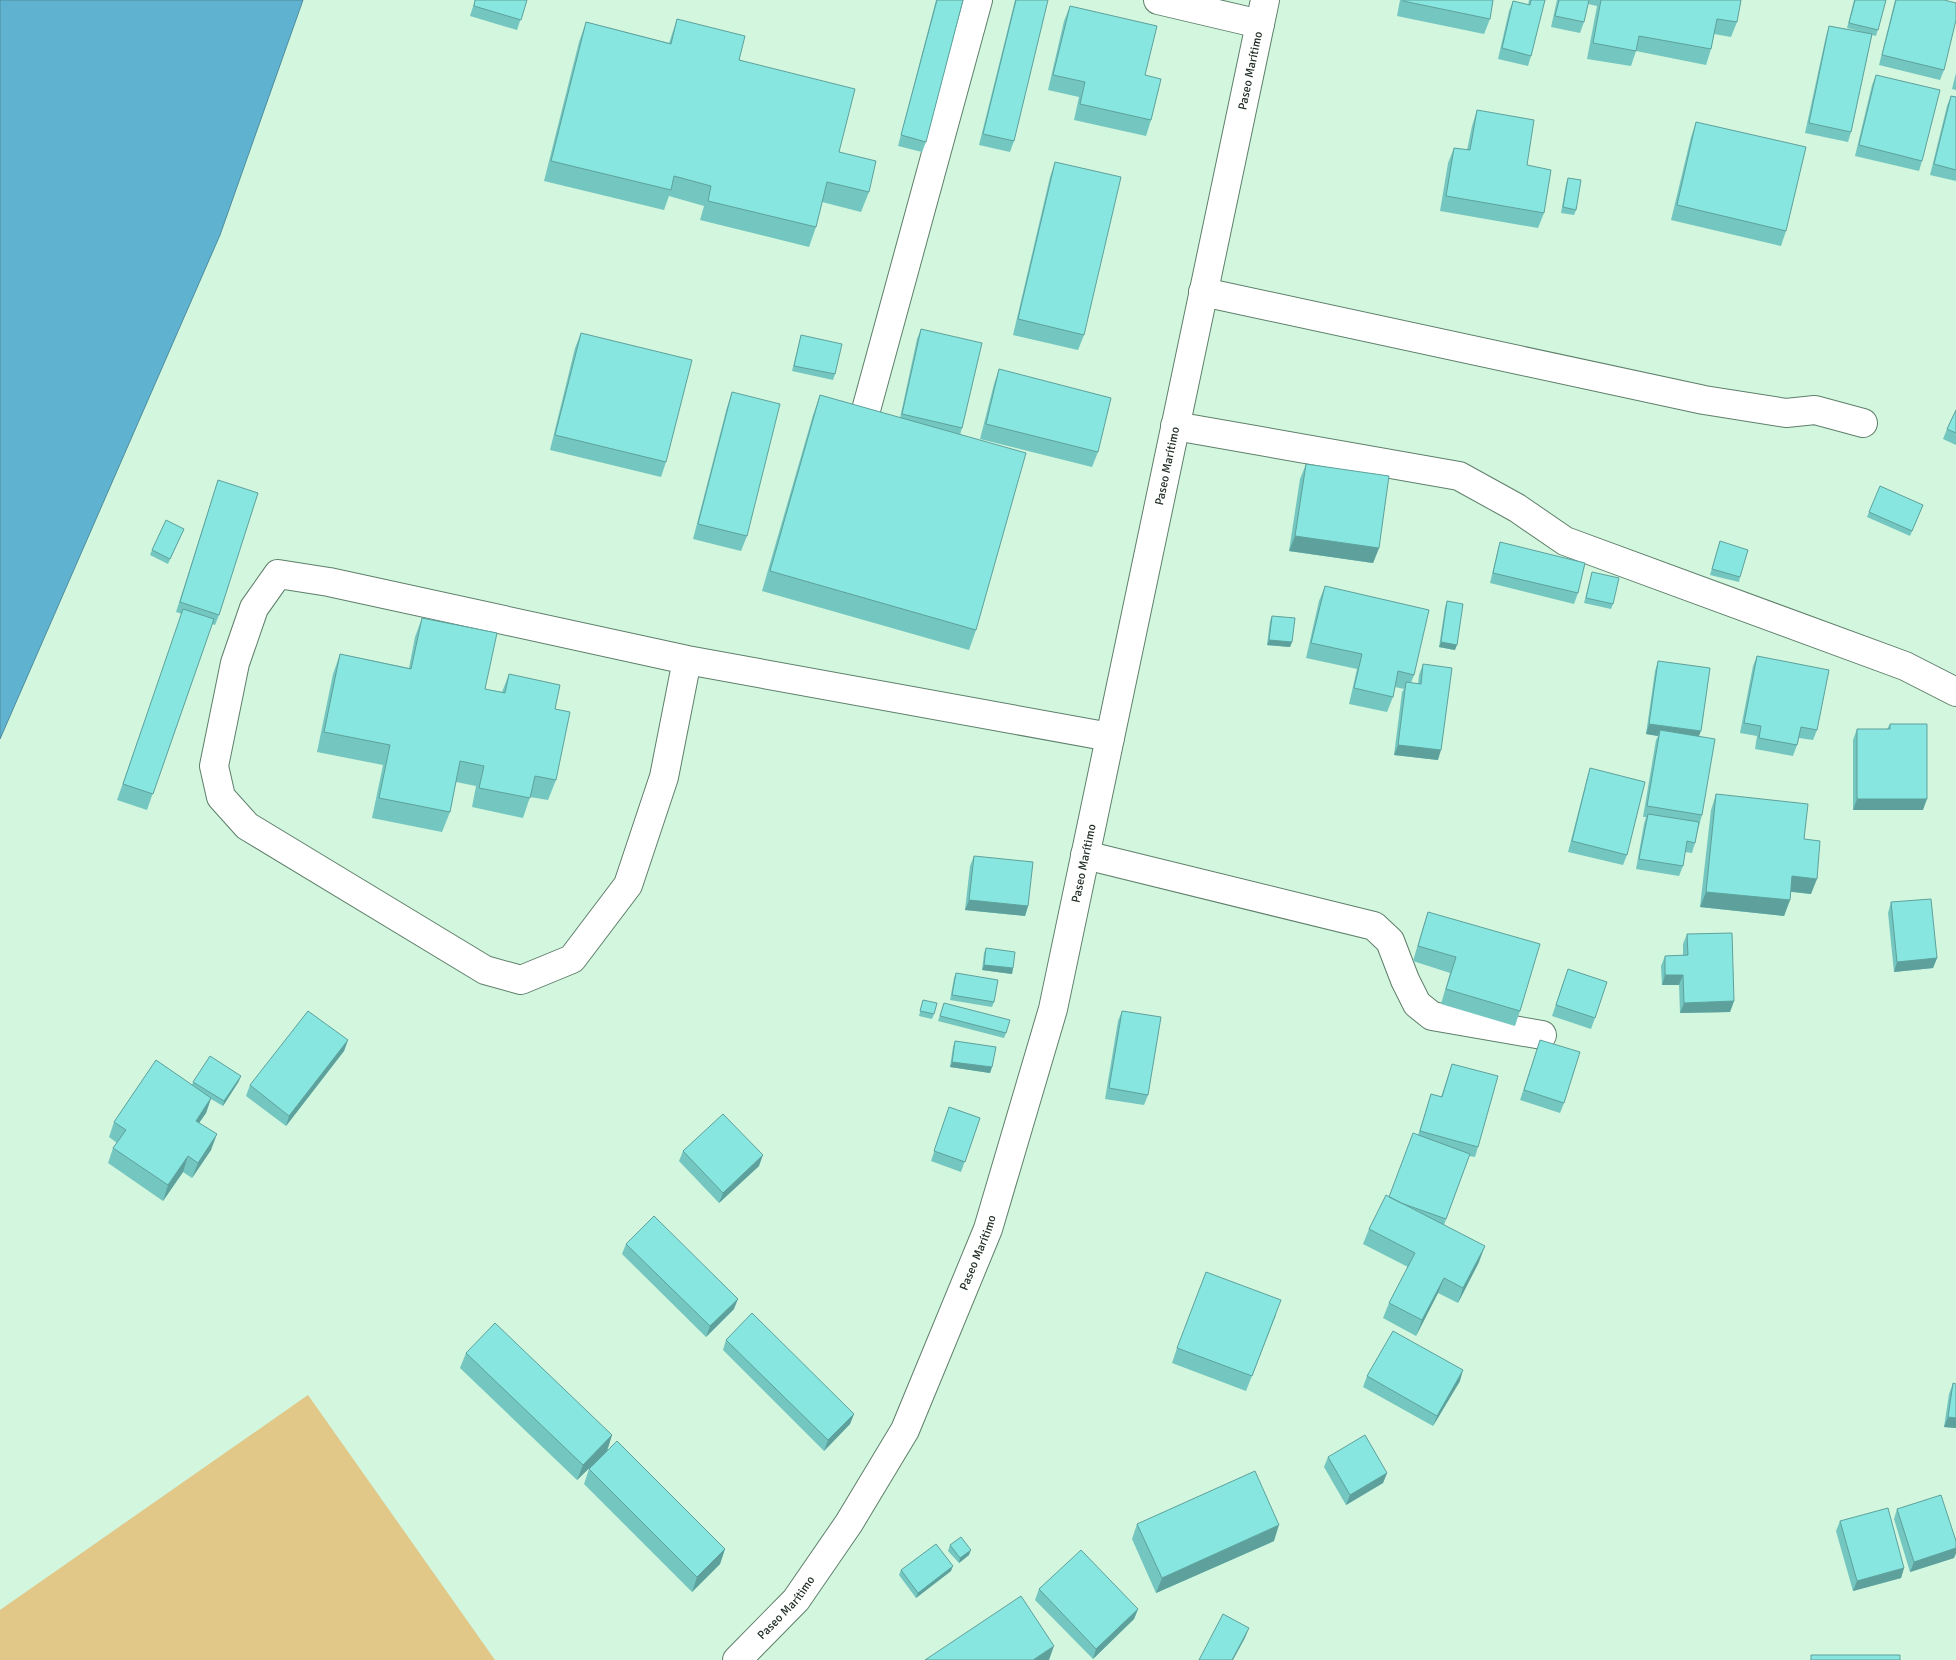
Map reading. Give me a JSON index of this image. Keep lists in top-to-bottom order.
{
  "streets": {
    "street": ["Paseo Marítimo"]
  }
}
